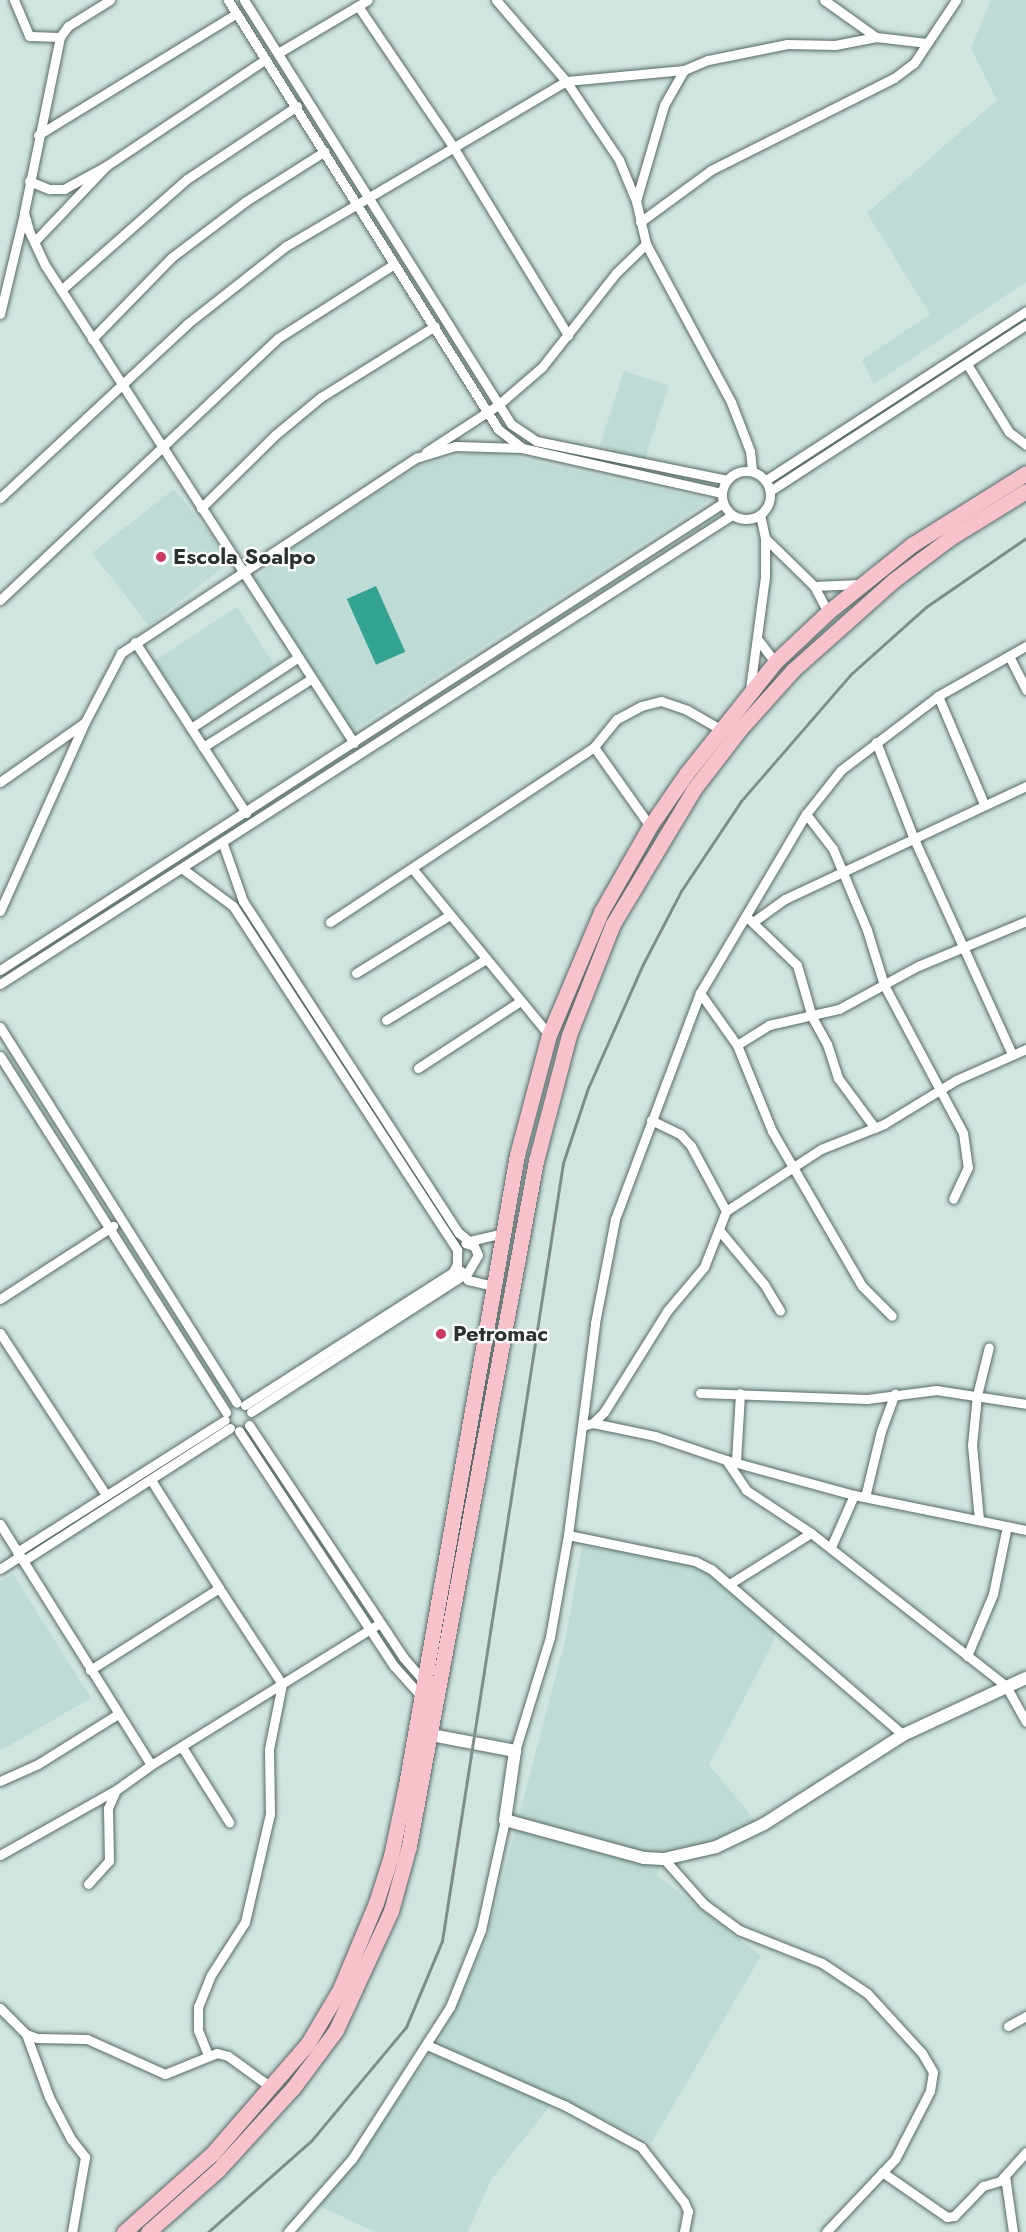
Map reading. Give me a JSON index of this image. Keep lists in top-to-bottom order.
{
  "places": ["Escola Soalpo", "Petromac"]
}
